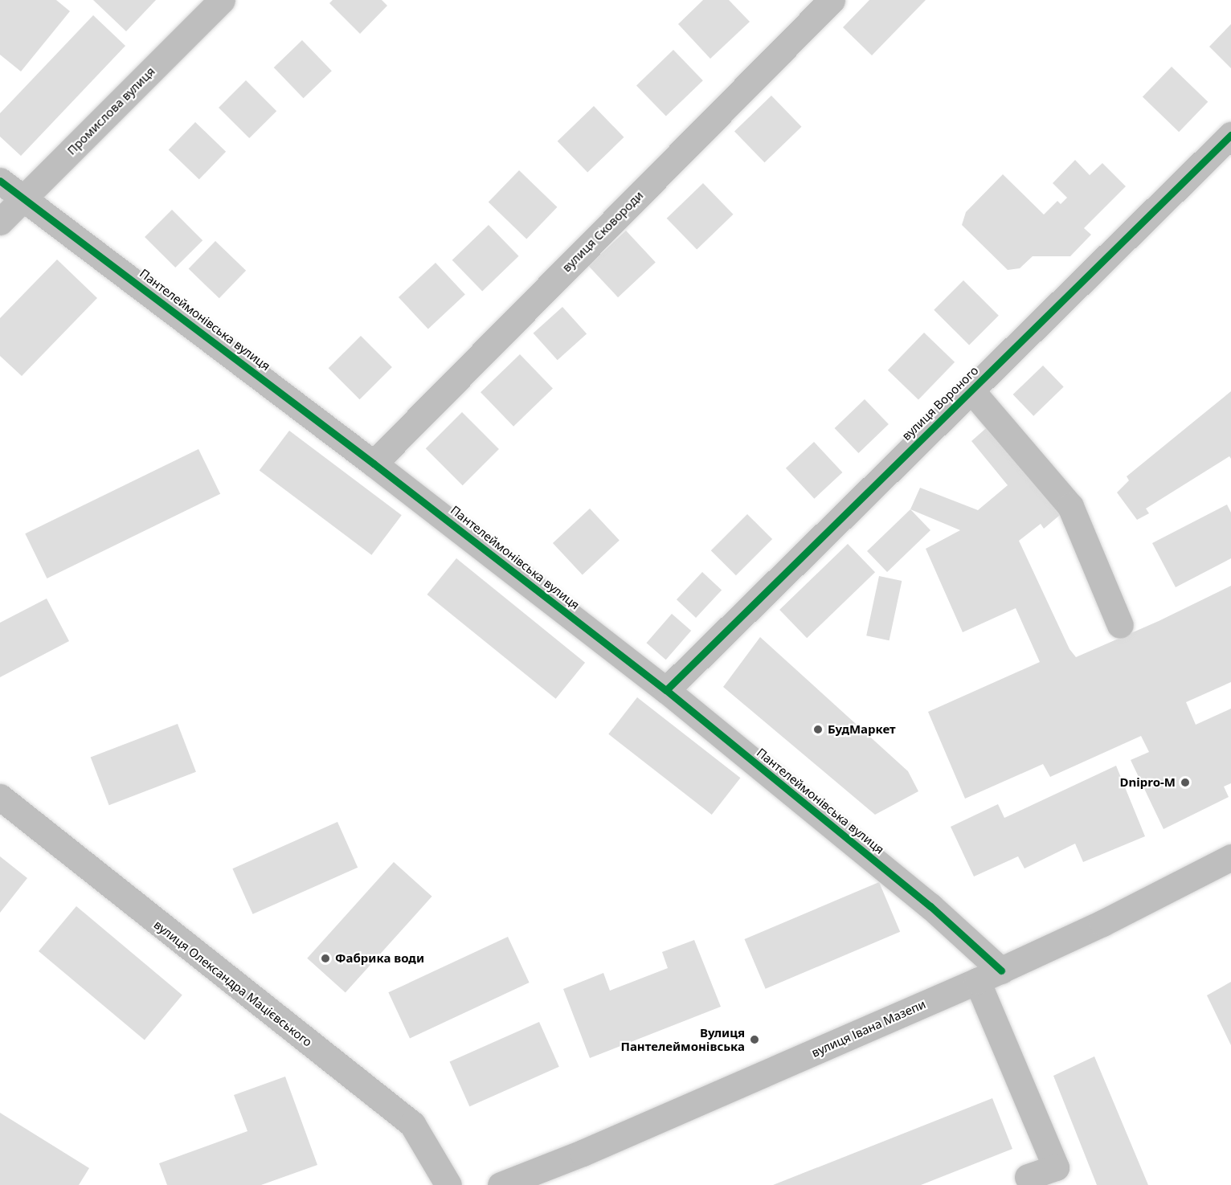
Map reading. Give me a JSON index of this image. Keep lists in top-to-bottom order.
{
  "streets": {
    "street": [
      "Промислова вулиця",
      "вулиця Сковороди",
      "Пантелеймонівська вулиця",
      "вулиця Вороного",
      "вулиця Олександра Мацієвського",
      "вулиця Івана Мазепи"
    ]
  },
  "crossings": [
    ["Промислова вулиця", "Пантелеймонівська вулиця"],
    ["вулиця Сковороди", "Пантелеймонівська вулиця"],
    ["Пантелеймонівська вулиця", "вулиця Вороного"],
    ["Пантелеймонівська вулиця", "вулиця Івана Мазепи"]
  ],
  "places": [
    "БудМаркет",
    "Dnipro-M",
    "Фабрика води",
    "Вулиця Пантелеймонівська"
  ]
}
